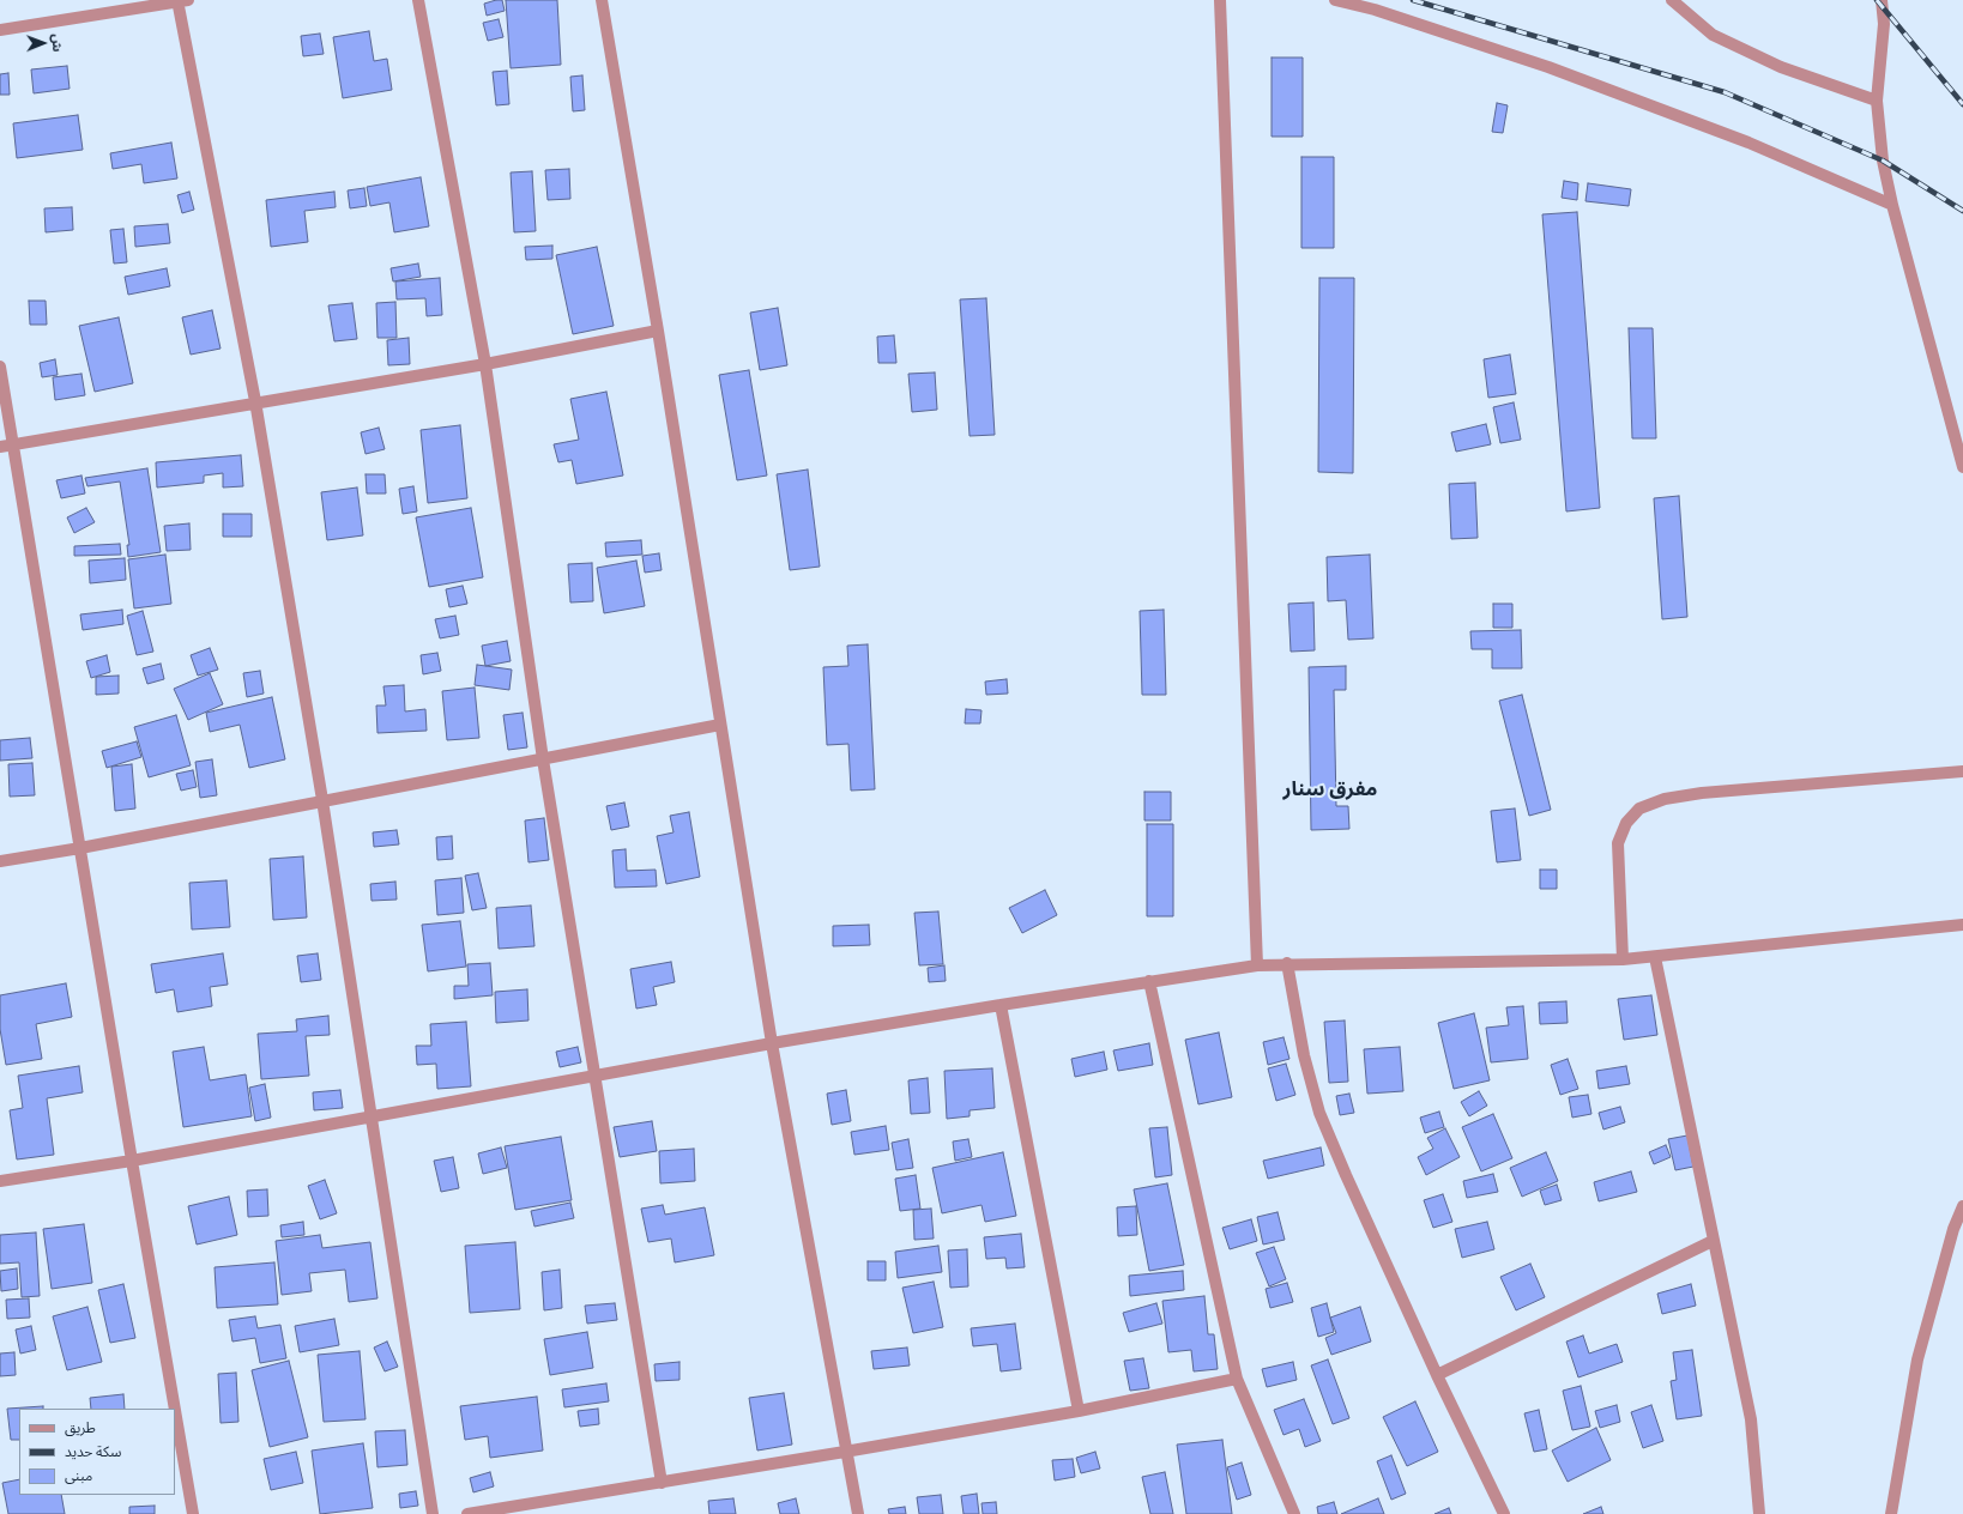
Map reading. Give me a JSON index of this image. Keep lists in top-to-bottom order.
{
  "districts": ["مفرق سنار"],
  "legend": ["طريق", "سكة حديد", "مبنى"],
  "north": "right"
}
